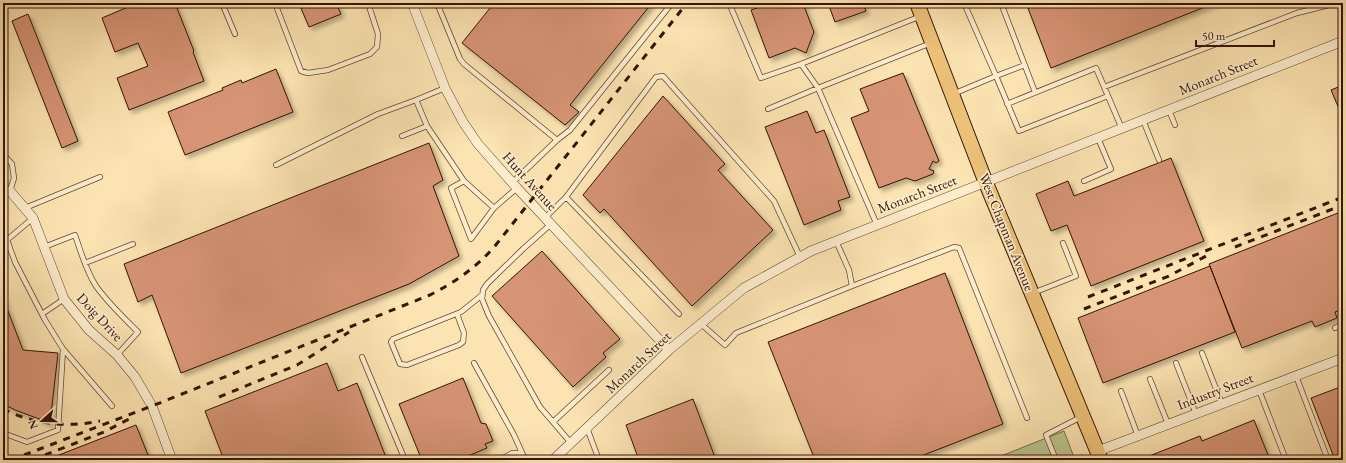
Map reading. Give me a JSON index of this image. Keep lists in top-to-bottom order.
{
  "streets": {
    "main road": ["West Chapman Avenue"],
    "street": [
      "Monarch Street",
      "Hunt Avenue",
      "Doig Drive",
      "Industry Street"
    ]
  },
  "crossings": [
    ["Monarch Street", "Hunt Avenue"],
    ["Monarch Street", "West Chapman Avenue"],
    ["West Chapman Avenue", "Industry Street"]
  ],
  "scale_bar": "50 m",
  "north": "left"
}
